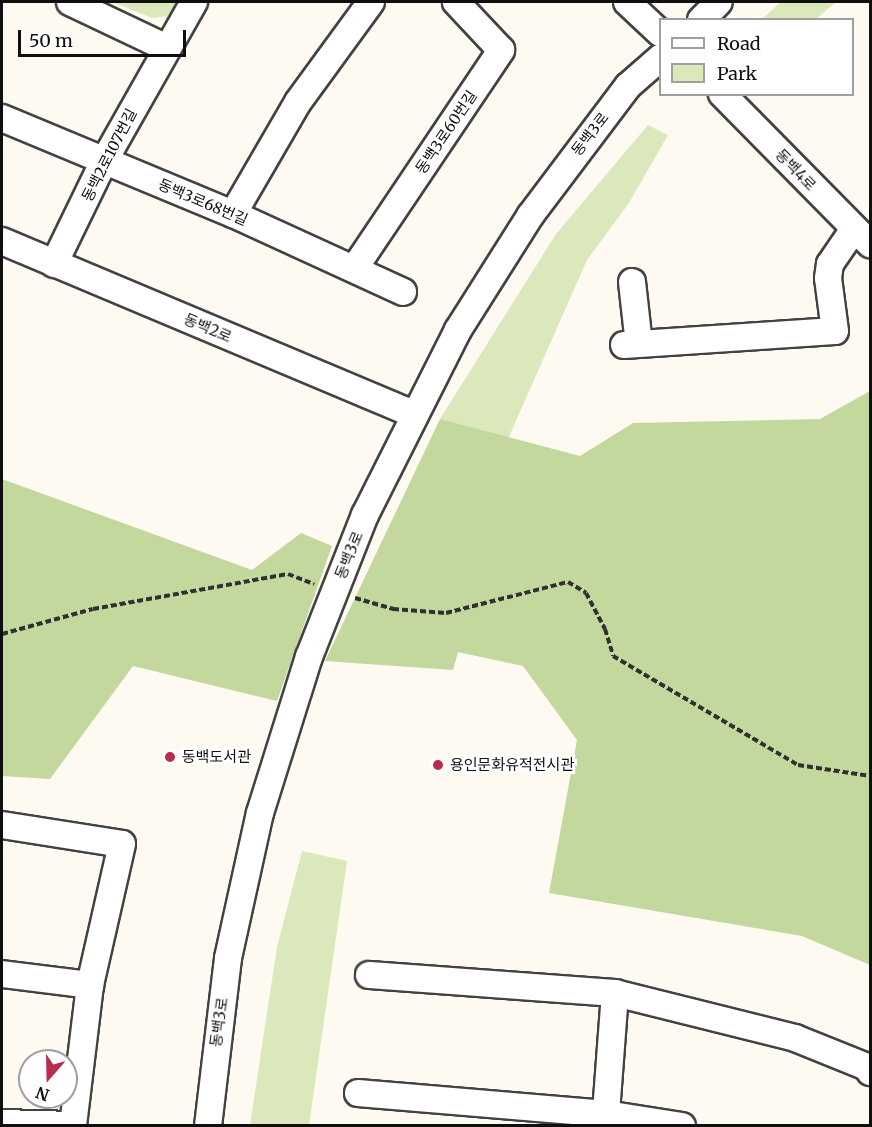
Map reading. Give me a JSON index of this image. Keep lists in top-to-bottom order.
{
  "streets": {
    "street": [
      "동백3로60번길",
      "동백3로",
      "동백2로107번길",
      "동백4로",
      "동백3로68번길",
      "동백2로"
    ]
  },
  "crossings": [
    ["동백3로60번길", "동백3로68번길"],
    ["동백3로", "동백2로"],
    ["동백2로107번길", "동백3로68번길"],
    ["동백2로107번길", "동백2로"]
  ],
  "places": ["동백도서관", "용인문화유적전시관"],
  "legend": ["Road", "Park"],
  "scale_bar": "50 m",
  "north": "bottom"
}
